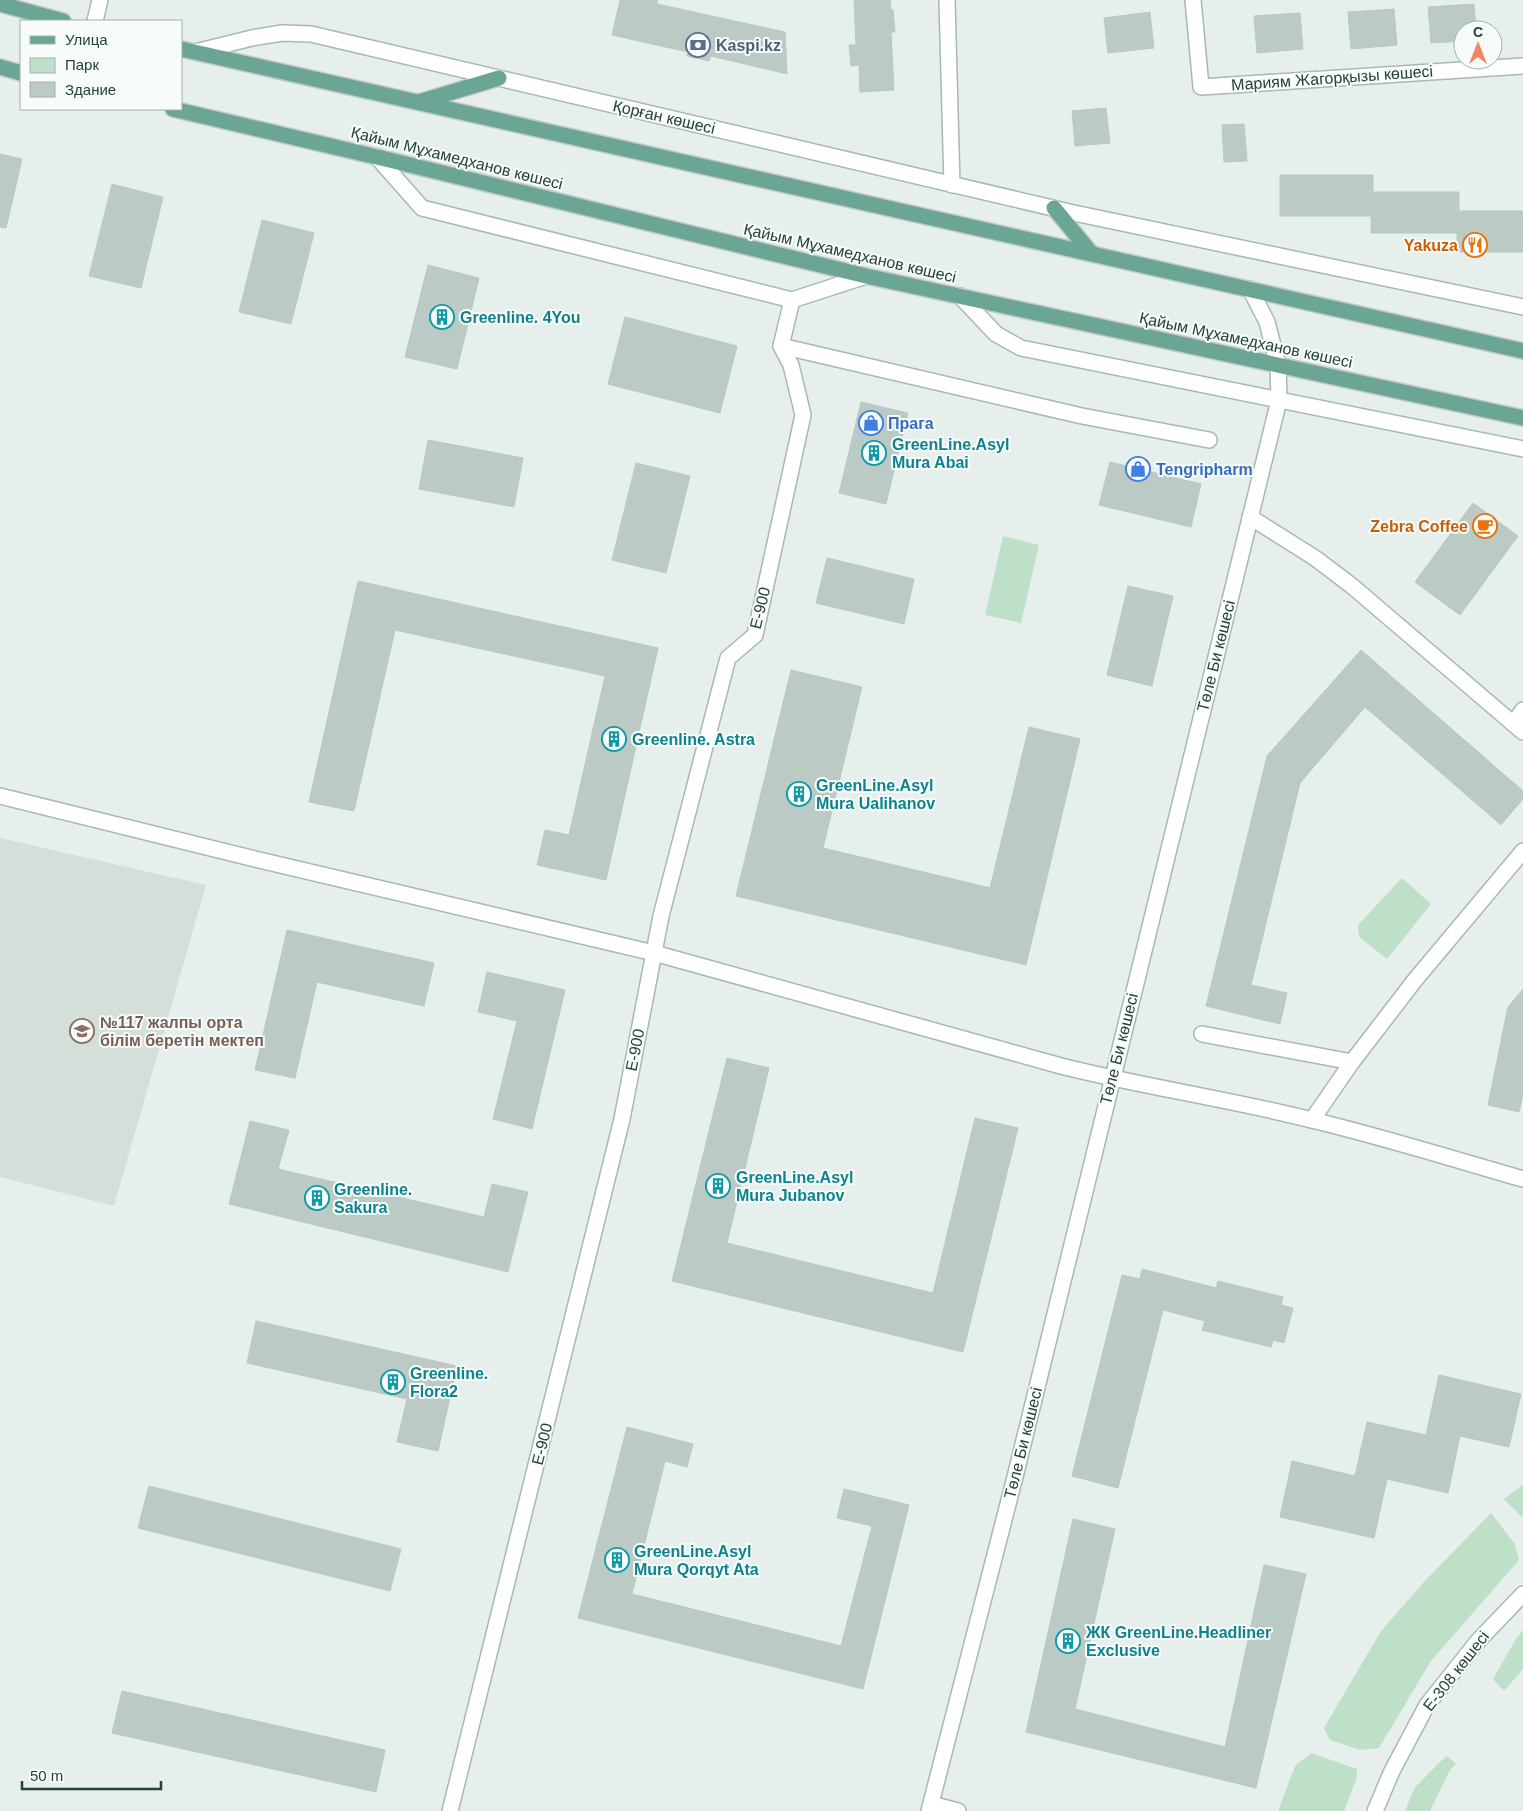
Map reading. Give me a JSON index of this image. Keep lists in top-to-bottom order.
{
  "streets": {
    "main road": ["Қайым Мұхамедханов көшесі"],
    "street": [
      "Мариям Жагорқызы көшесі",
      "Қорған көшесі",
      "E-900",
      "Төле Би көшесі",
      "Е-308 көшесі"
    ]
  },
  "crossings": [
    ["Қайым Мұхамедханов көшесі", "Төле Би көшесі"]
  ],
  "places": {
    "bank": ["Kaspi.kz"],
    "restaurant": ["Yakuza"],
    "building": [
      "Greenline. 4You",
      "GreenLine.Asyl Mura Abai",
      "Greenline. Astra",
      "GreenLine.Asyl Mura Ualihanov",
      "GreenLine.Asyl Mura Jubanov",
      "Greenline. Sakura",
      "Greenline. Flora2",
      "GreenLine.Asyl Mura Qorqyt Ata",
      "ЖК GreenLine.Headliner Exclusive"
    ],
    "shop": ["Прага", "Tengripharm"],
    "cafe": ["Zebra Coffee"],
    "school or university": ["№117 жалпы орта білім беретін мектеп"]
  },
  "legend": ["Улица", "Парк", "Здание"],
  "scale_bar": "50 m",
  "north": "top"
}
